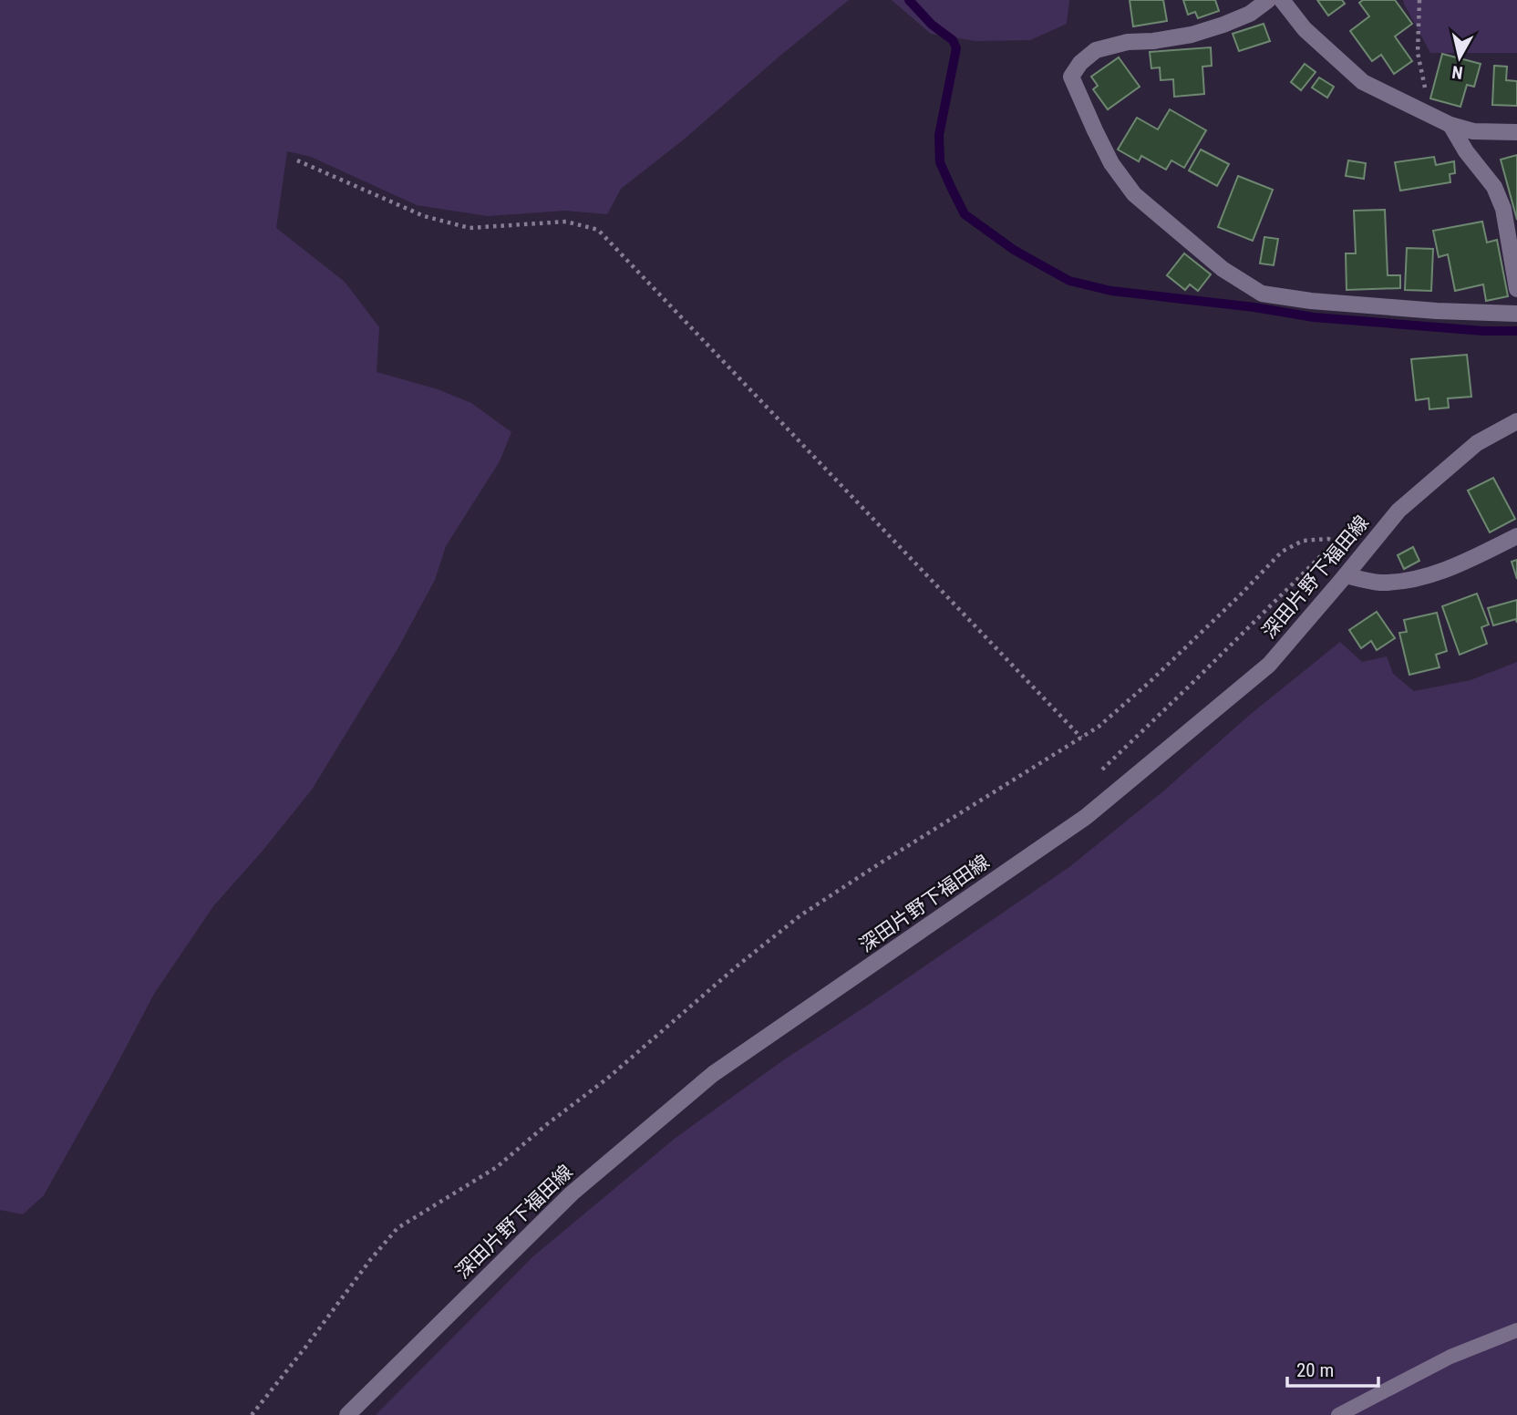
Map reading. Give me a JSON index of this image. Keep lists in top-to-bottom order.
{
  "streets": {
    "main road": ["深田片野下福田線"]
  },
  "scale_bar": "20 m",
  "north": "bottom"
}
